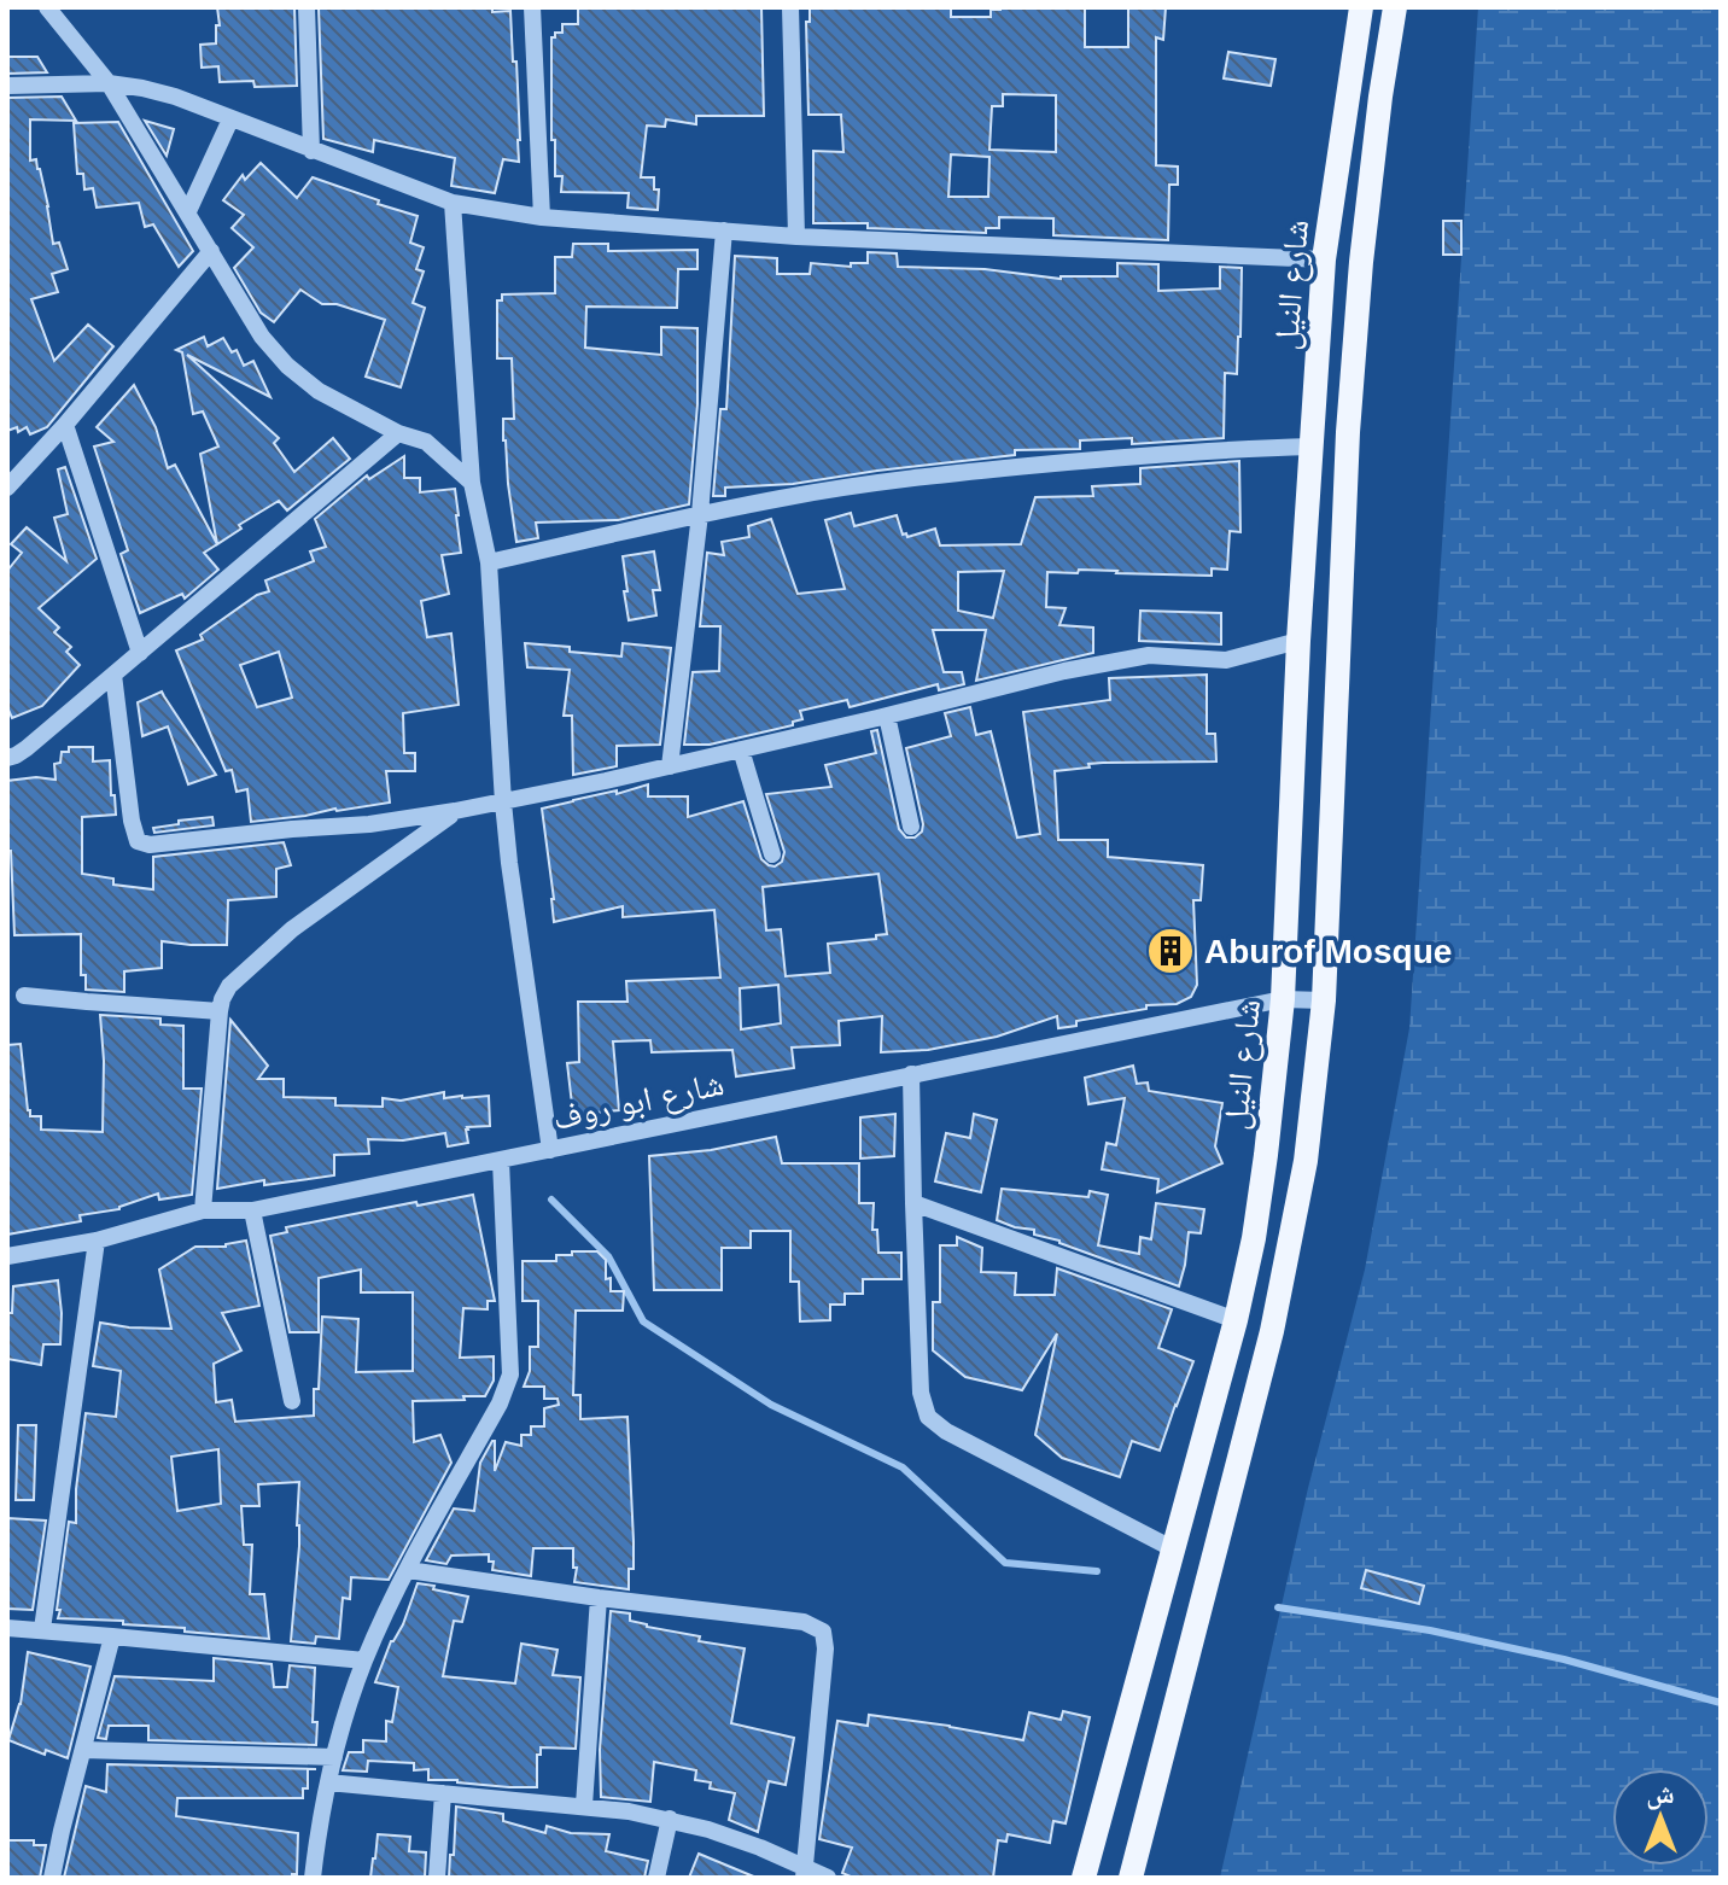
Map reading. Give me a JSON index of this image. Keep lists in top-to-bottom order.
{
  "streets": {
    "main road": ["شارع النيل"],
    "street": ["شارع ابو روف"]
  },
  "crossings": [
    ["شارع النيل", "شارع ابو روف"]
  ],
  "places": {
    "building": ["Aburof Mosque"]
  },
  "north": "top"
}
